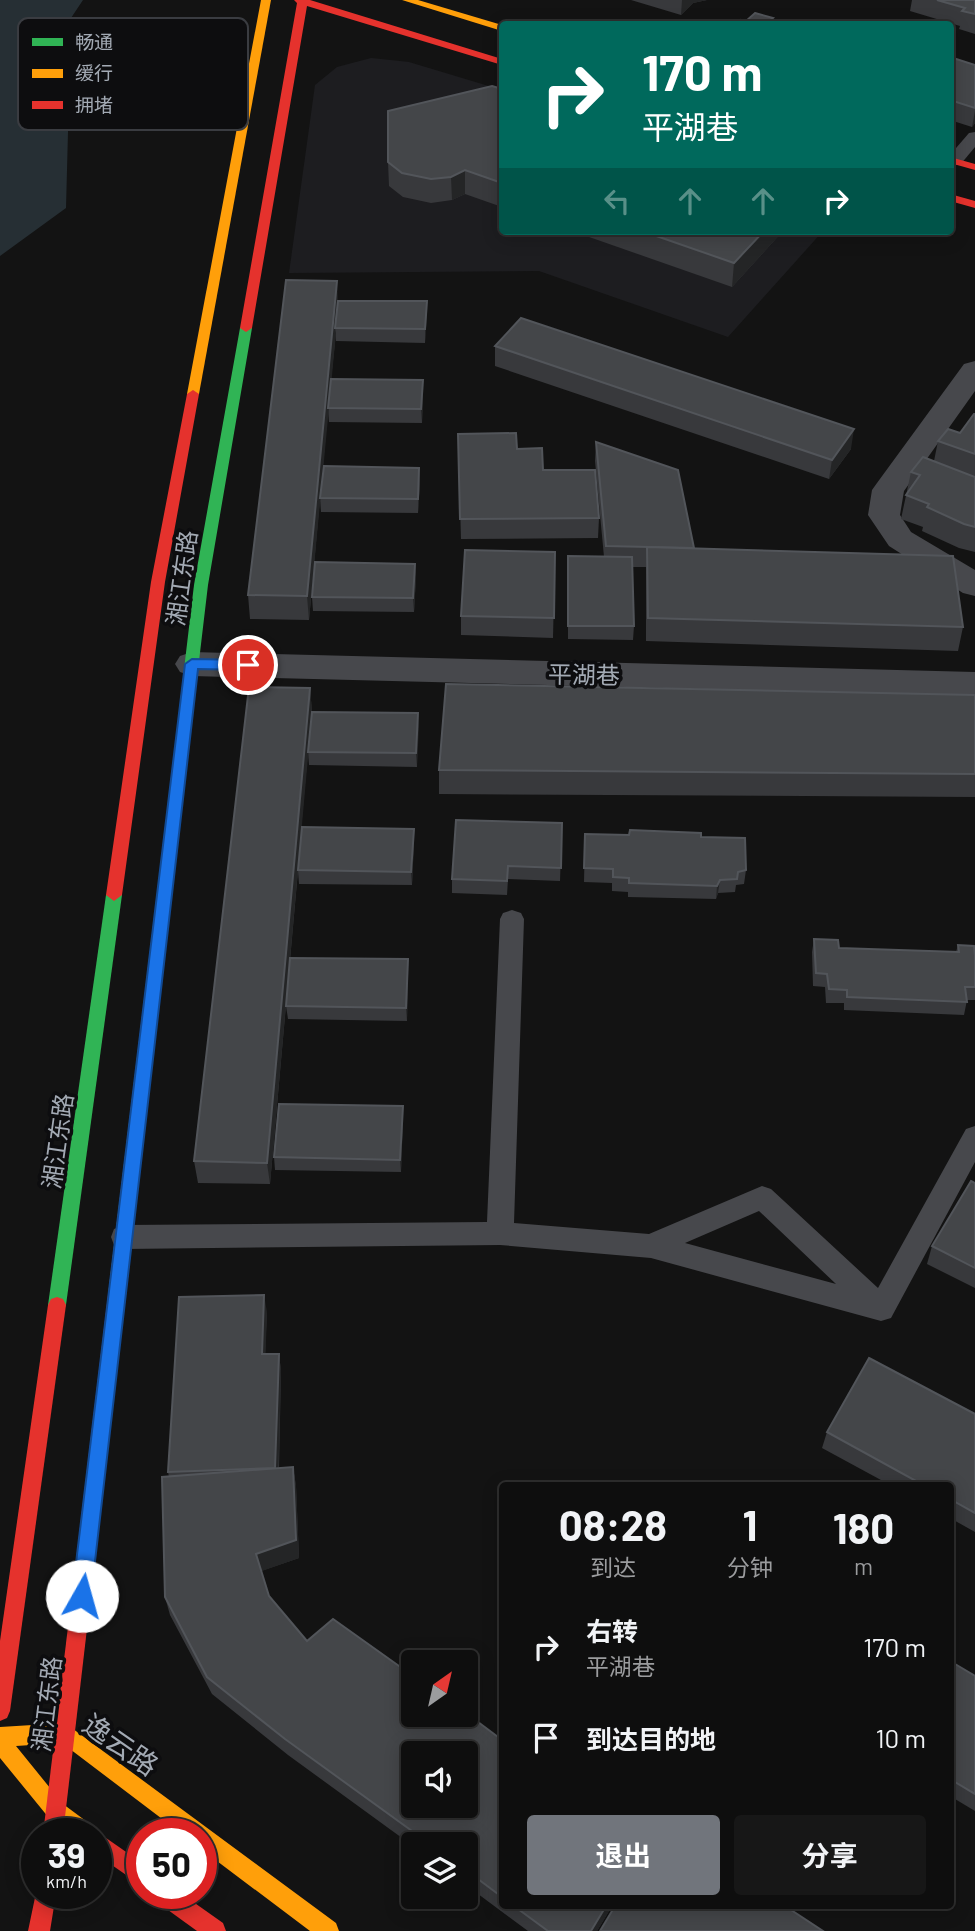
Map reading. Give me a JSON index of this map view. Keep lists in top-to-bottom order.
{
  "streets": {
    "main road": ["湘江东路", "逸云路"],
    "street": ["平湖巷"]
  },
  "crossings": [
    ["湘江东路", "平湖巷"],
    ["湘江东路", "逸云路"]
  ],
  "legend": ["畅通", "缓行", "拥堵"],
  "north": "top right",
  "page": {
    "turn": ["170 m", "平湖巷"],
    "eta": [
      "08:28",
      "到达",
      "1",
      "分钟",
      "180",
      "m"
    ],
    "list": [
      {
        "name": "右转",
        "note": "平湖巷",
        "value": "170 m"
      },
      {
        "name": "到达目的地",
        "value": "10 m"
      }
    ],
    "buttons": ["退出", "分享"],
    "speed": "39 km/h",
    "limit": "50"
  }
}
